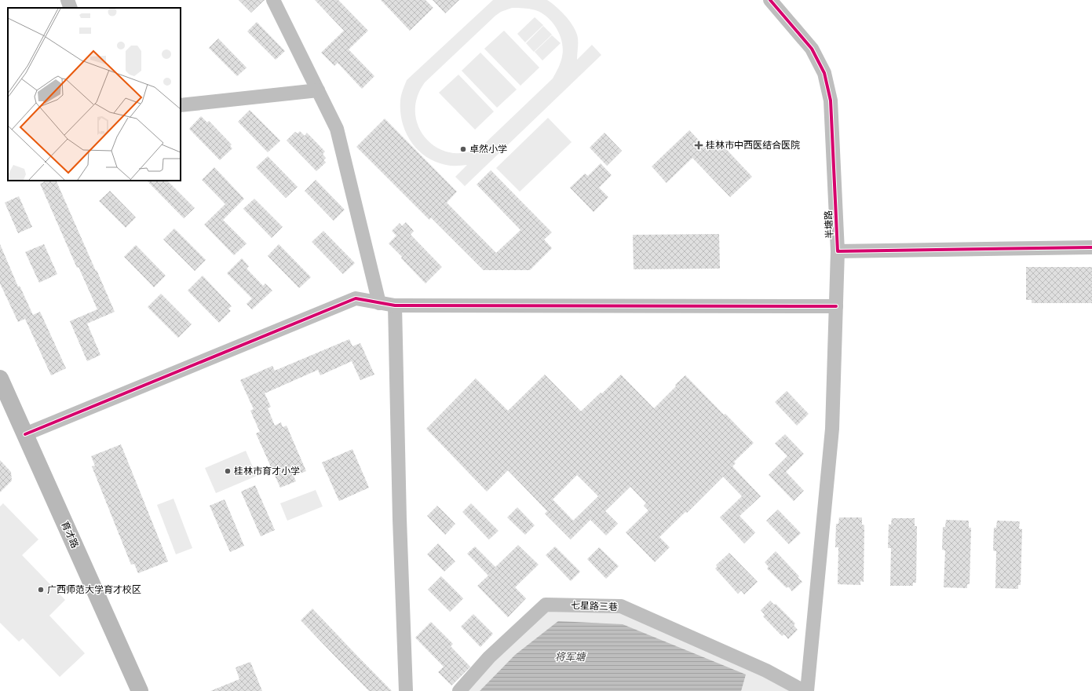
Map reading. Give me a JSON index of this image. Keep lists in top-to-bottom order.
{
  "streets": {
    "main road": ["育才路"],
    "street": ["半塘路", "七星路三巷"]
  },
  "water": ["将军塘"],
  "places": {
    "health": ["桂林市中西医结合医院"],
    "other": ["卓然小学", "桂林市育才小学", "广西师范大学育才校区"]
  }
}
